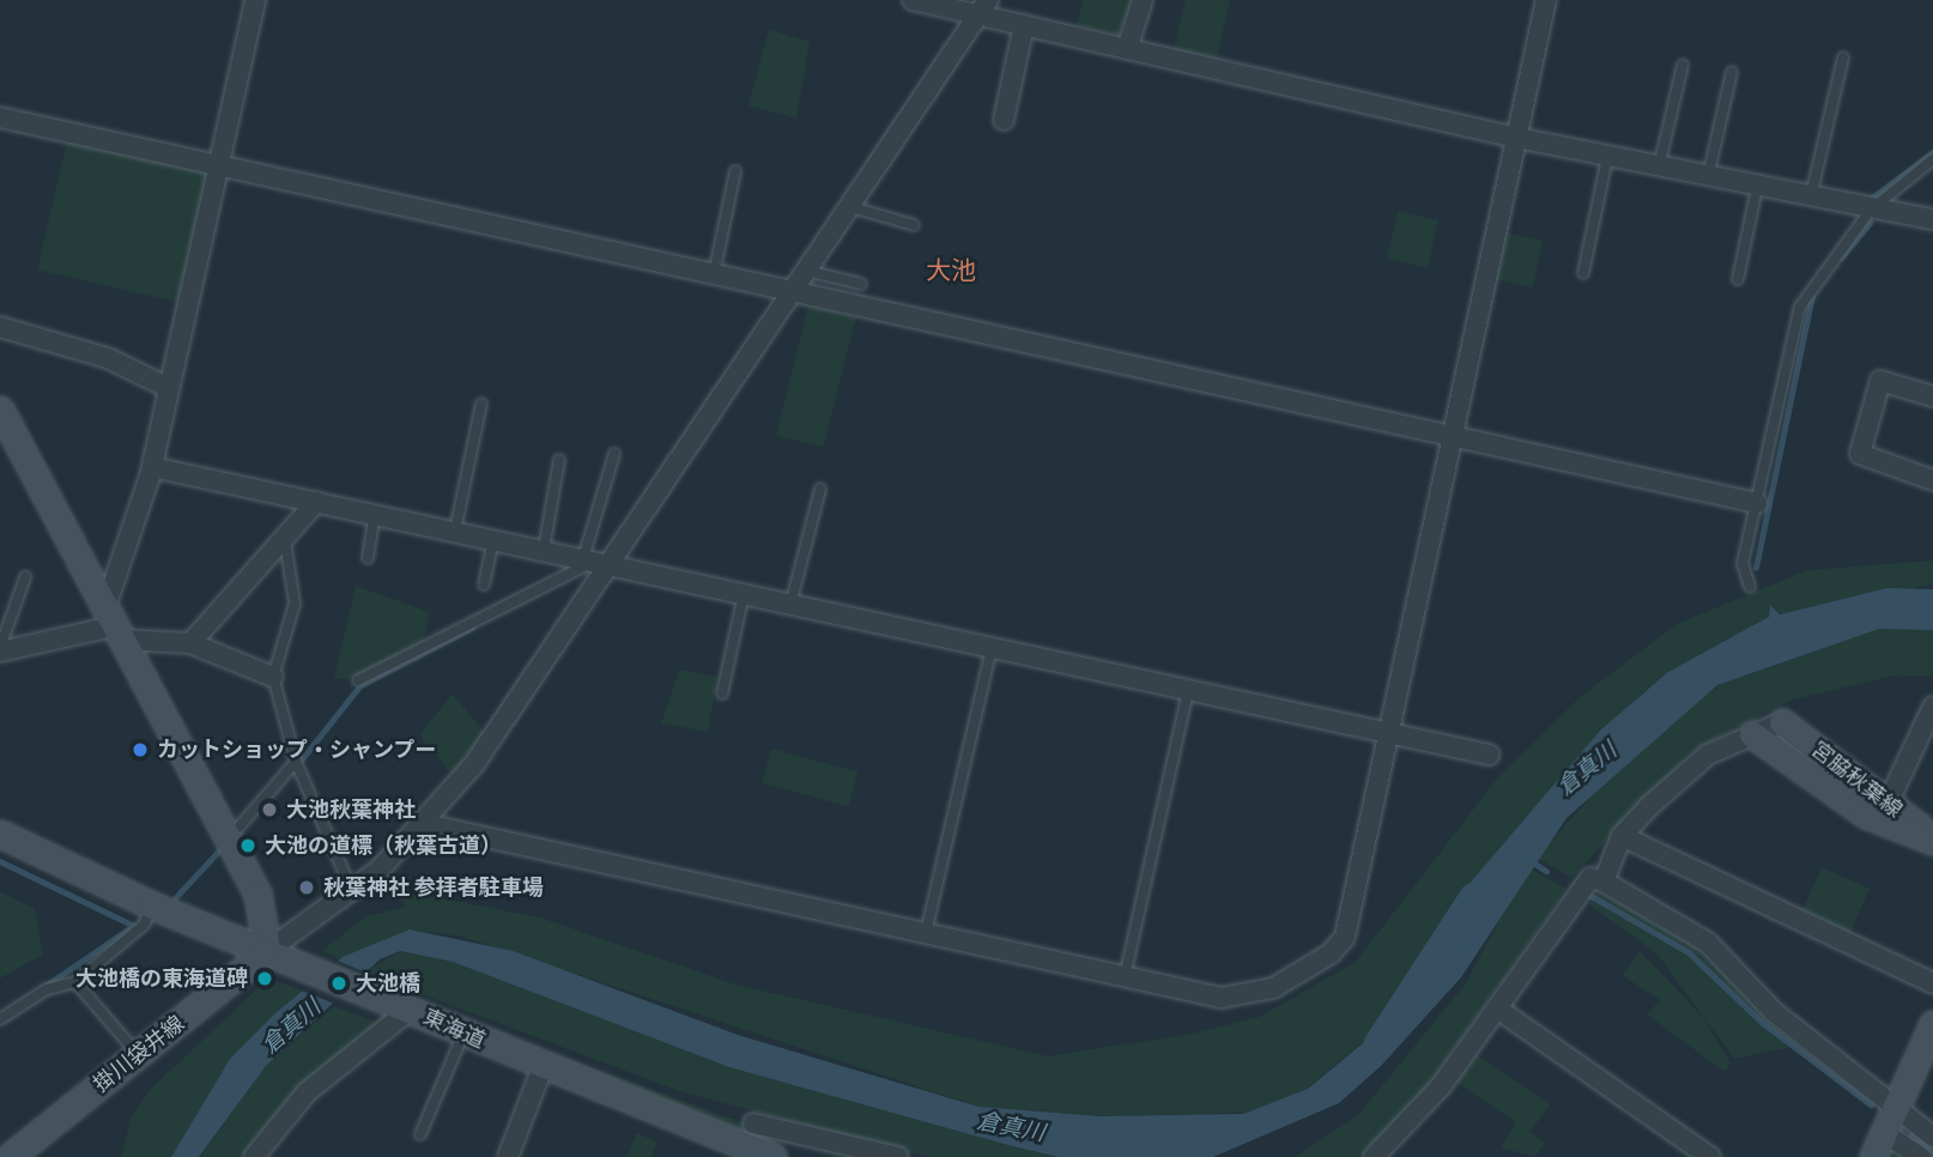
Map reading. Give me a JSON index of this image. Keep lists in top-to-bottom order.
{
  "streets": {
    "main road": ["宮脇秋葉線", "東海道", "掛川袋井線"]
  },
  "crossings": [
    ["東海道", "掛川袋井線"]
  ],
  "districts": ["大池"],
  "water": ["倉真川"],
  "places": [
    "カットショップ・シャンプー",
    "大池秋葉神社",
    "大池の道標（秋葉古道）",
    "秋葉神社 参拝者駐車場",
    "大池橋の東海道碑",
    "大池橋"
  ]
}
